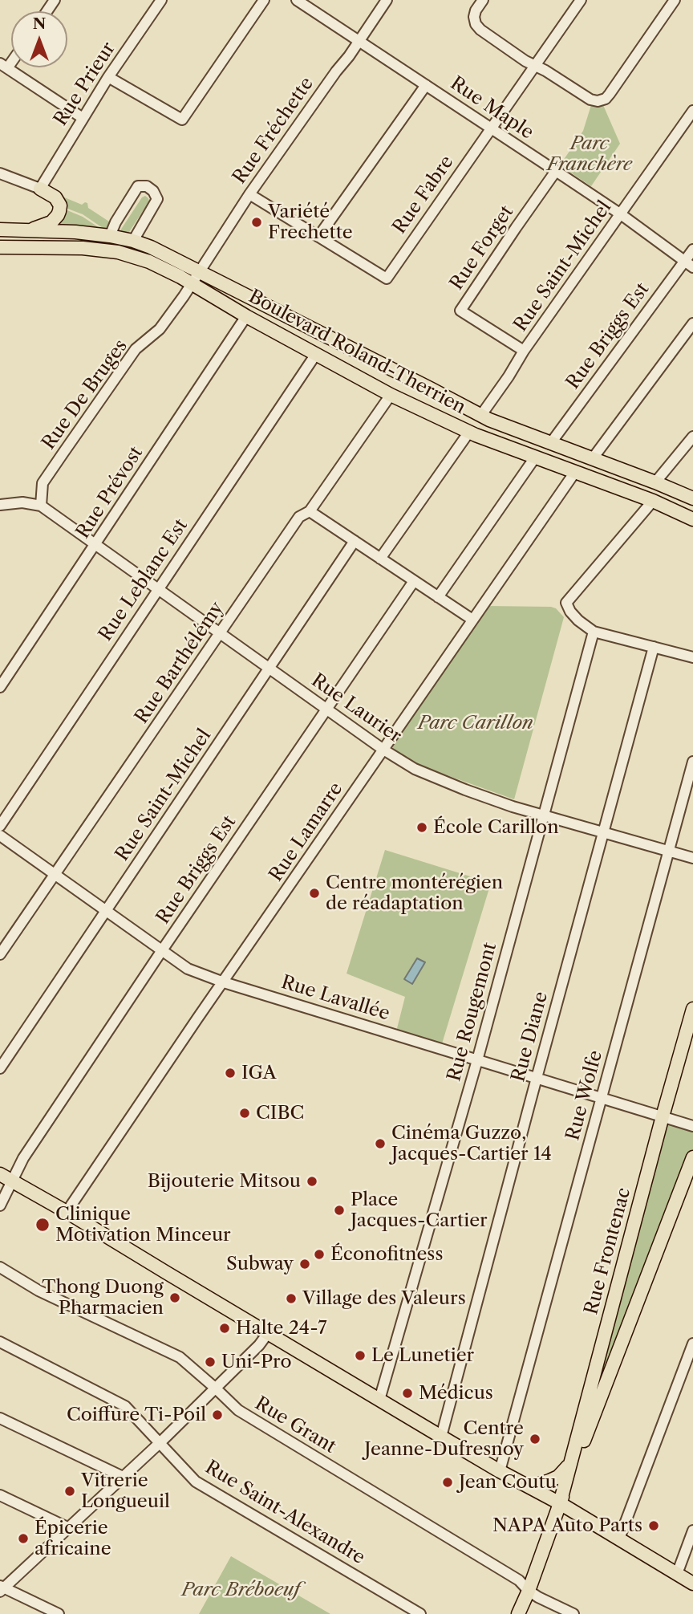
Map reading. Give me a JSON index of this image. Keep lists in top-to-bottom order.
{
  "streets": {
    "main road": ["Boulevard Roland-Therrien", "Rue Frontenac"],
    "street": [
      "Rue Prieur",
      "Rue Maple",
      "Rue Fréchette",
      "Rue Fabre",
      "Rue Forget",
      "Rue Saint-Michel",
      "Rue Briggs Est",
      "Rue De Bruges",
      "Rue Prévost",
      "Rue Leblanc Est",
      "Rue Barthélémy",
      "Rue Laurier",
      "Rue Lamarre",
      "Rue Lavallée",
      "Rue Rougemont",
      "Rue Diane",
      "Rue Wolfe",
      "Rue Grant",
      "Rue Saint-Alexandre"
    ]
  },
  "crossings": [
    ["Rue Maple", "Rue Fréchette"],
    ["Rue Maple", "Rue Fabre"],
    ["Rue Maple", "Rue Forget"],
    ["Rue Maple", "Rue Saint-Michel"],
    ["Rue Maple", "Rue Briggs Est"],
    ["Rue Fréchette", "Rue Fabre"],
    ["Rue Fréchette", "Boulevard Roland-Therrien"],
    ["Rue Fréchette", "Rue De Bruges"],
    ["Rue Forget", "Rue Saint-Michel"],
    ["Rue Saint-Michel", "Boulevard Roland-Therrien"],
    ["Rue Saint-Michel", "Rue Laurier"],
    ["Rue Saint-Michel", "Rue Lavallée"],
    ["Rue Briggs Est", "Boulevard Roland-Therrien"],
    ["Rue Briggs Est", "Rue Laurier"],
    ["Rue Briggs Est", "Rue Lavallée"],
    ["Boulevard Roland-Therrien", "Rue De Bruges"],
    ["Boulevard Roland-Therrien", "Rue Prévost"],
    ["Boulevard Roland-Therrien", "Rue Leblanc Est"],
    ["Boulevard Roland-Therrien", "Rue Barthélémy"],
    ["Boulevard Roland-Therrien", "Rue Lamarre"],
    ["Rue De Bruges", "Rue Laurier"],
    ["Rue Prévost", "Rue Laurier"],
    ["Rue Leblanc Est", "Rue Laurier"],
    ["Rue Barthélémy", "Rue Laurier"],
    ["Rue Barthélémy", "Rue Lavallée"],
    ["Rue Laurier", "Rue Lamarre"],
    ["Rue Laurier", "Rue Rougemont"],
    ["Rue Laurier", "Rue Diane"],
    ["Rue Laurier", "Rue Wolfe"],
    ["Rue Lamarre", "Rue Lavallée"],
    ["Rue Lavallée", "Rue Rougemont"],
    ["Rue Lavallée", "Rue Diane"],
    ["Rue Lavallée", "Rue Wolfe"],
    ["Rue Lavallée", "Rue Frontenac"]
  ],
  "parks": ["Parc Franchère", "Parc Carillon", "Parc Bréboeuf"],
  "places": [
    "Variété Frechette",
    "École Carillon",
    "Centre montérégien de réadaptation",
    "IGA",
    "CIBC",
    "Cinéma Guzzo, Jacques-Cartier 14",
    "Bijouterie Mitsou",
    "Place Jacques-Cartier",
    "Clinique Motivation Minceur",
    "Éconofitness",
    "Subway",
    "Thong Duong Pharmacien",
    "Village des Valeurs",
    "Halte 24-7",
    "Le Lunetier",
    "Uni-Pro",
    "Médicus",
    "Coiffure Ti-Poil",
    "Centre Jeanne-Dufresnoy",
    "Jean Coutu",
    "Vitrerie Longueuil",
    "NAPA Auto Parts",
    "Épicerie africaine"
  ],
  "north": "top"
}
